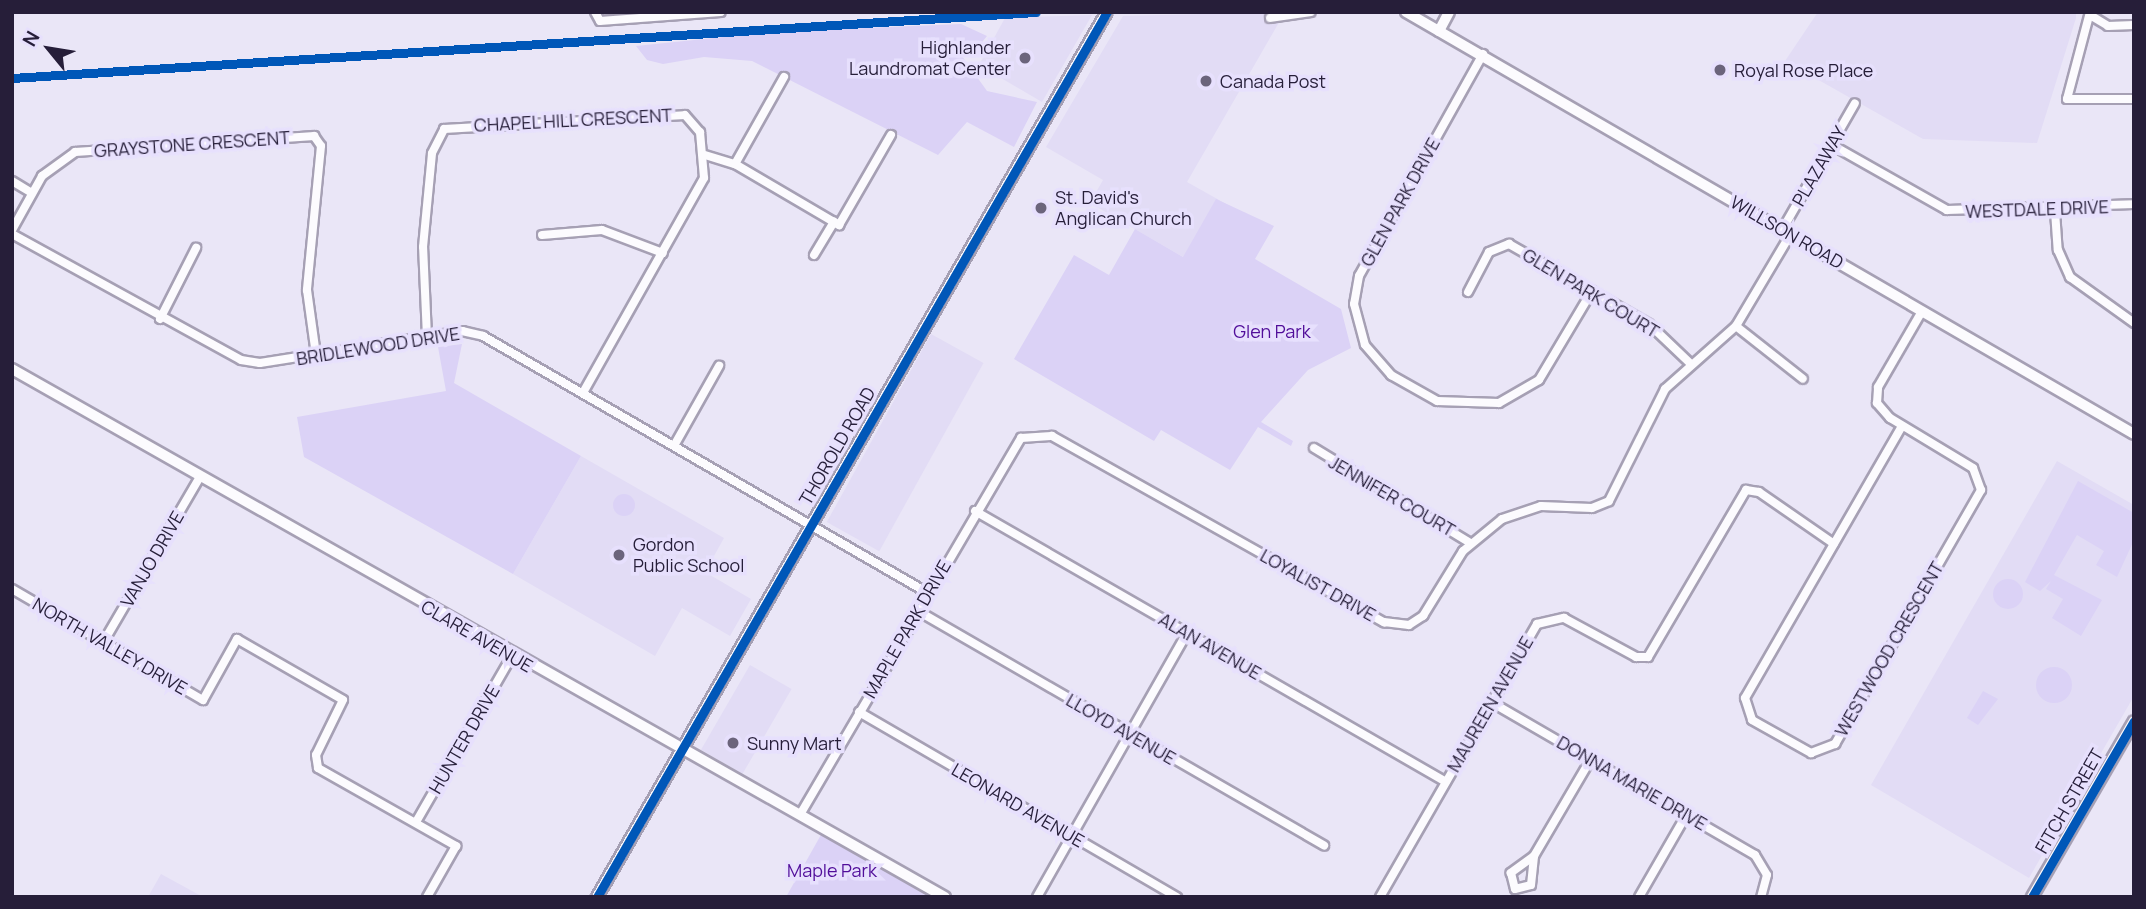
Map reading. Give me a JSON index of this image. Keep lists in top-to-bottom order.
{
  "streets": {
    "street": [
      "CHAPEL HILL CRESCENT",
      "GRAYSTONE CRESCENT",
      "PLAZAWAY",
      "GLEN PARK DRIVE",
      "WESTDALE DRIVE",
      "WILLSON ROAD",
      "GLEN PARK COURT",
      "BRIDLEWOOD DRIVE",
      "THOROLD ROAD",
      "JENNIFER COURT",
      "VANJO DRIVE",
      "LOYALIST DRIVE",
      "MAPLE PARK DRIVE",
      "CLARE AVENUE",
      "NORTH VALLEY DRIVE",
      "ALAN AVENUE",
      "WESTWOOD CRESCENT",
      "MAUREEN AVENUE",
      "LLOYD AVENUE",
      "HUNTER DRIVE",
      "DONNA MARIE DRIVE",
      "FITCH STREET",
      "LEONARD AVENUE"
    ]
  },
  "crossings": [
    ["CHAPEL HILL CRESCENT", "BRIDLEWOOD DRIVE"],
    ["GRAYSTONE CRESCENT", "BRIDLEWOOD DRIVE"],
    ["PLAZAWAY", "WESTDALE DRIVE"],
    ["PLAZAWAY", "WILLSON ROAD"],
    ["PLAZAWAY", "LOYALIST DRIVE"],
    ["GLEN PARK DRIVE", "WILLSON ROAD"],
    ["GLEN PARK DRIVE", "GLEN PARK COURT"],
    ["WILLSON ROAD", "LOYALIST DRIVE"],
    ["WILLSON ROAD", "WESTWOOD CRESCENT"],
    ["GLEN PARK COURT", "LOYALIST DRIVE"],
    ["BRIDLEWOOD DRIVE", "THOROLD ROAD"],
    ["THOROLD ROAD", "CLARE AVENUE"],
    ["JENNIFER COURT", "LOYALIST DRIVE"],
    ["VANJO DRIVE", "CLARE AVENUE"],
    ["VANJO DRIVE", "NORTH VALLEY DRIVE"],
    ["LOYALIST DRIVE", "MAPLE PARK DRIVE"],
    ["MAPLE PARK DRIVE", "CLARE AVENUE"],
    ["MAPLE PARK DRIVE", "ALAN AVENUE"],
    ["MAPLE PARK DRIVE", "LLOYD AVENUE"],
    ["MAPLE PARK DRIVE", "LEONARD AVENUE"],
    ["CLARE AVENUE", "HUNTER DRIVE"],
    ["NORTH VALLEY DRIVE", "HUNTER DRIVE"],
    ["ALAN AVENUE", "MAUREEN AVENUE"],
    ["WESTWOOD CRESCENT", "MAUREEN AVENUE"],
    ["MAUREEN AVENUE", "DONNA MARIE DRIVE"]
  ],
  "parks": ["Glen Park", "Maple Park"],
  "places": [
    "Highlander Laundromat Center",
    "Royal Rose Place",
    "Canada Post",
    "St. David's Anglican Church",
    "Gordon Public School",
    "Sunny Mart"
  ],
  "north": "top left"
}
